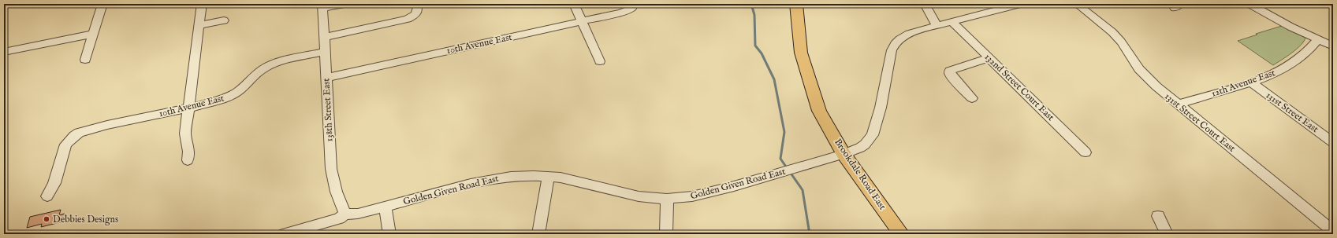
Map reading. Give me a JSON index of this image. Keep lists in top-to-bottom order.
{
  "streets": {
    "main road": ["Brookdale Road East"],
    "street": [
      "10th Avenue East",
      "12th Avenue East",
      "132nd Street Court East",
      "138th Street East",
      "131st Street East",
      "131st Street Court East",
      "Golden Given Road East"
    ]
  },
  "crossings": [
    ["10th Avenue East", "138th Street East"],
    ["12th Avenue East", "131st Street East"],
    ["12th Avenue East", "131st Street Court East"],
    ["132nd Street Court East", "Golden Given Road East"],
    ["138th Street East", "Golden Given Road East"],
    ["Brookdale Road East", "Golden Given Road East"]
  ],
  "places": ["Debbies Designs"]
}
